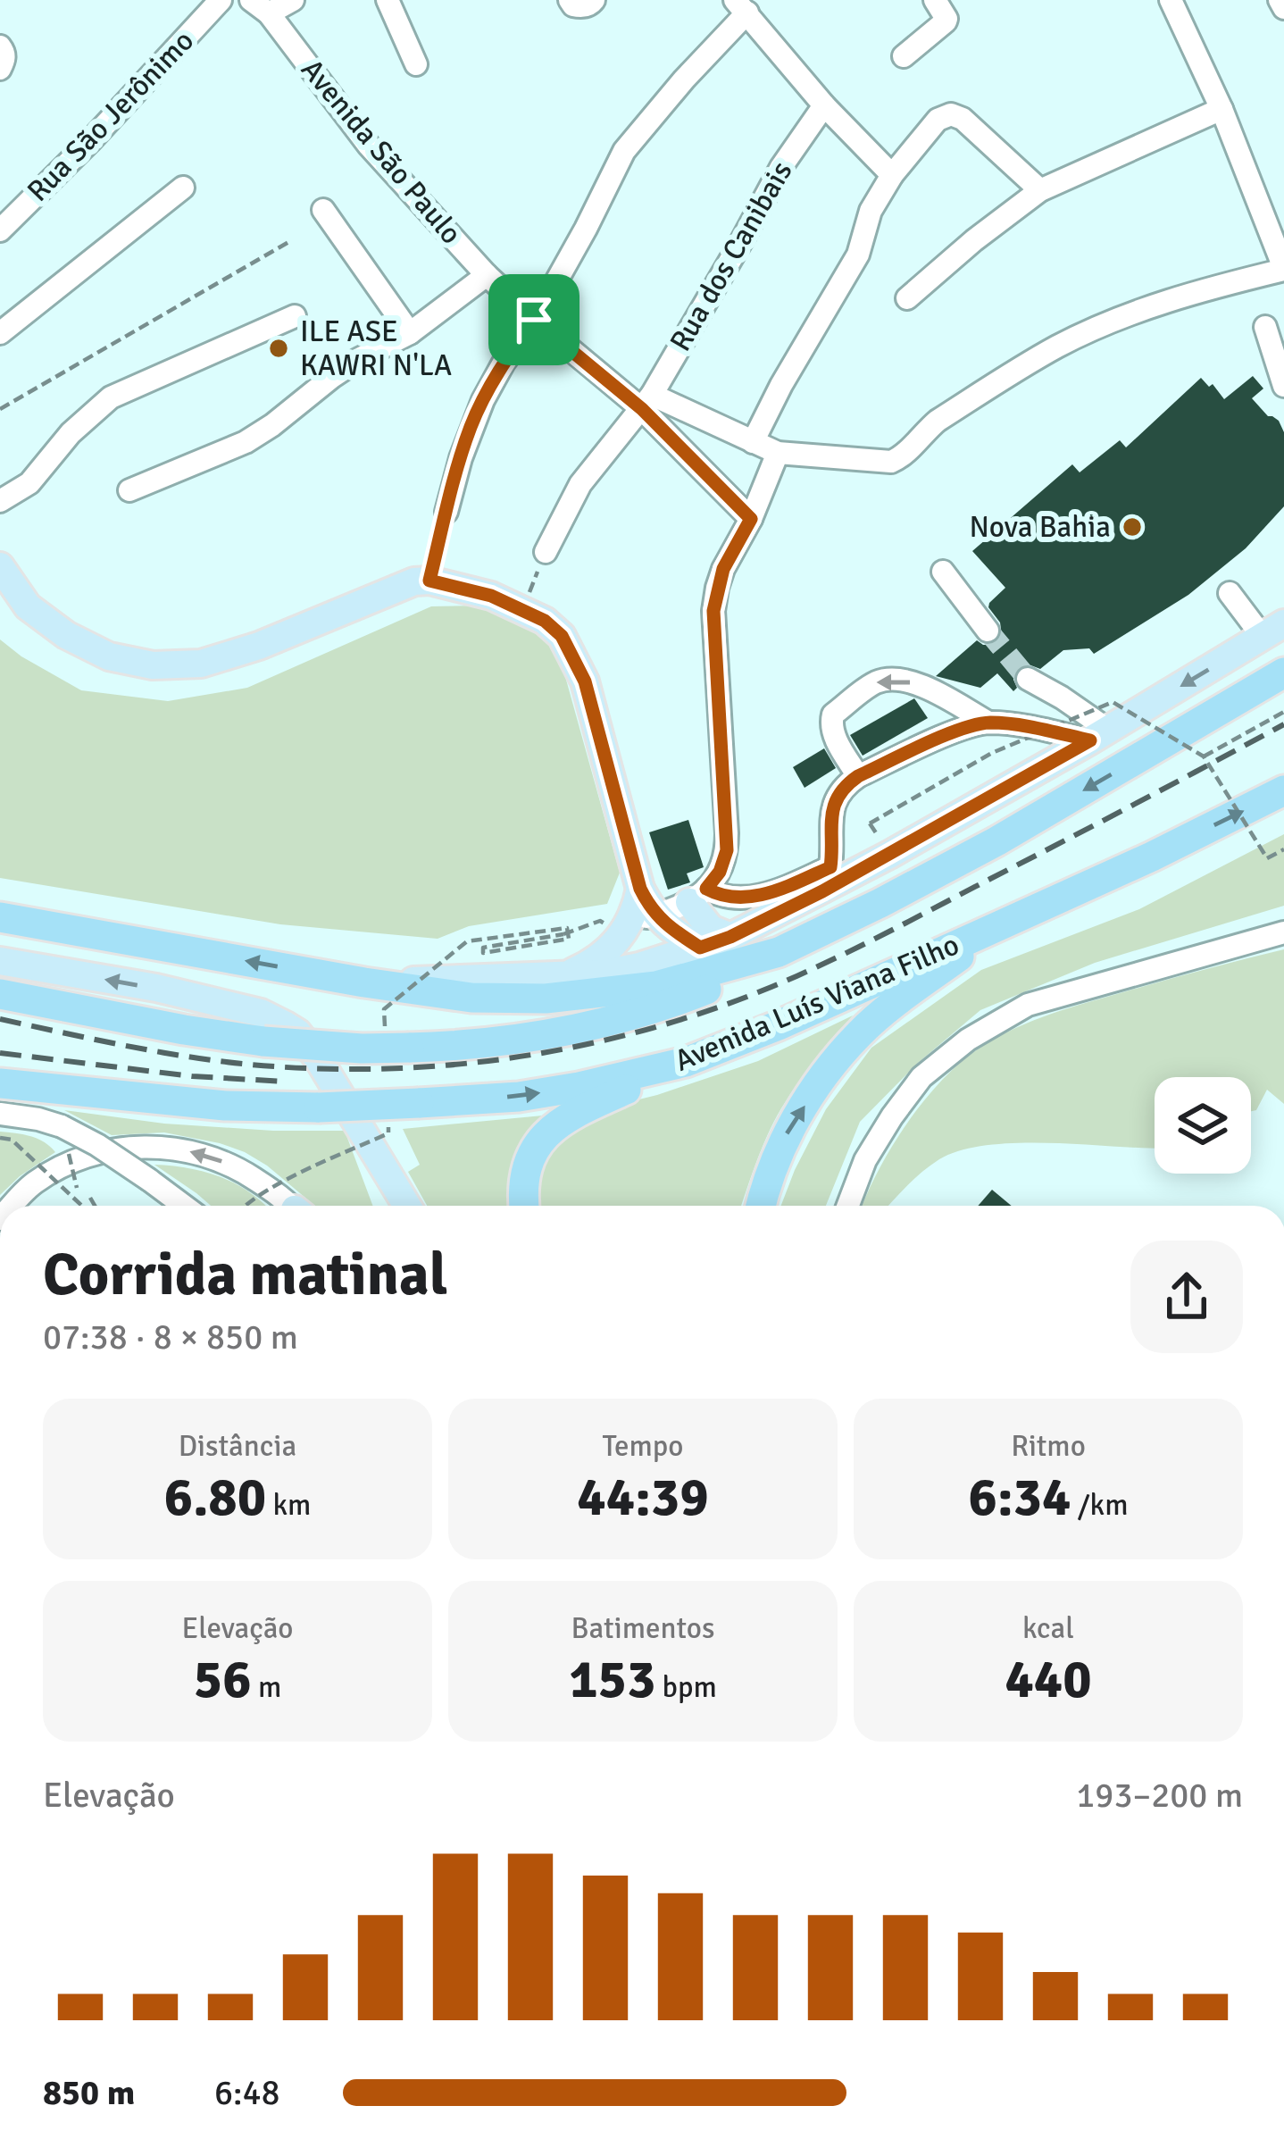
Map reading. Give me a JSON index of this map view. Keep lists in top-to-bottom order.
{
  "streets": {
    "highway": ["Avenida Luís Viana Filho"],
    "street": ["Rua São Jerônimo", "Avenida São Paulo", "Rua dos Canibais"]
  },
  "crossings": [
    ["Avenida São Paulo", "Rua dos Canibais"]
  ],
  "places": ["ILE ASE KAWRI N'LA", "Nova Bahia"],
  "page": {
    "heading": ["Corrida matinal", "07:38 · 8 × 850 m"],
    "stats": [
      ["Distância", "6.80 km"],
      ["Tempo", "44:39"],
      ["Ritmo", "6:34 /km"],
      ["Elevação", "56 m"],
      ["Batimentos", "153 bpm"],
      ["kcal", "440"]
    ],
    "chart": ["Elevação", "193–200 m"],
    "list": [
      {
        "name": "850 m",
        "note": "6:48"
      }
    ]
  }
}
